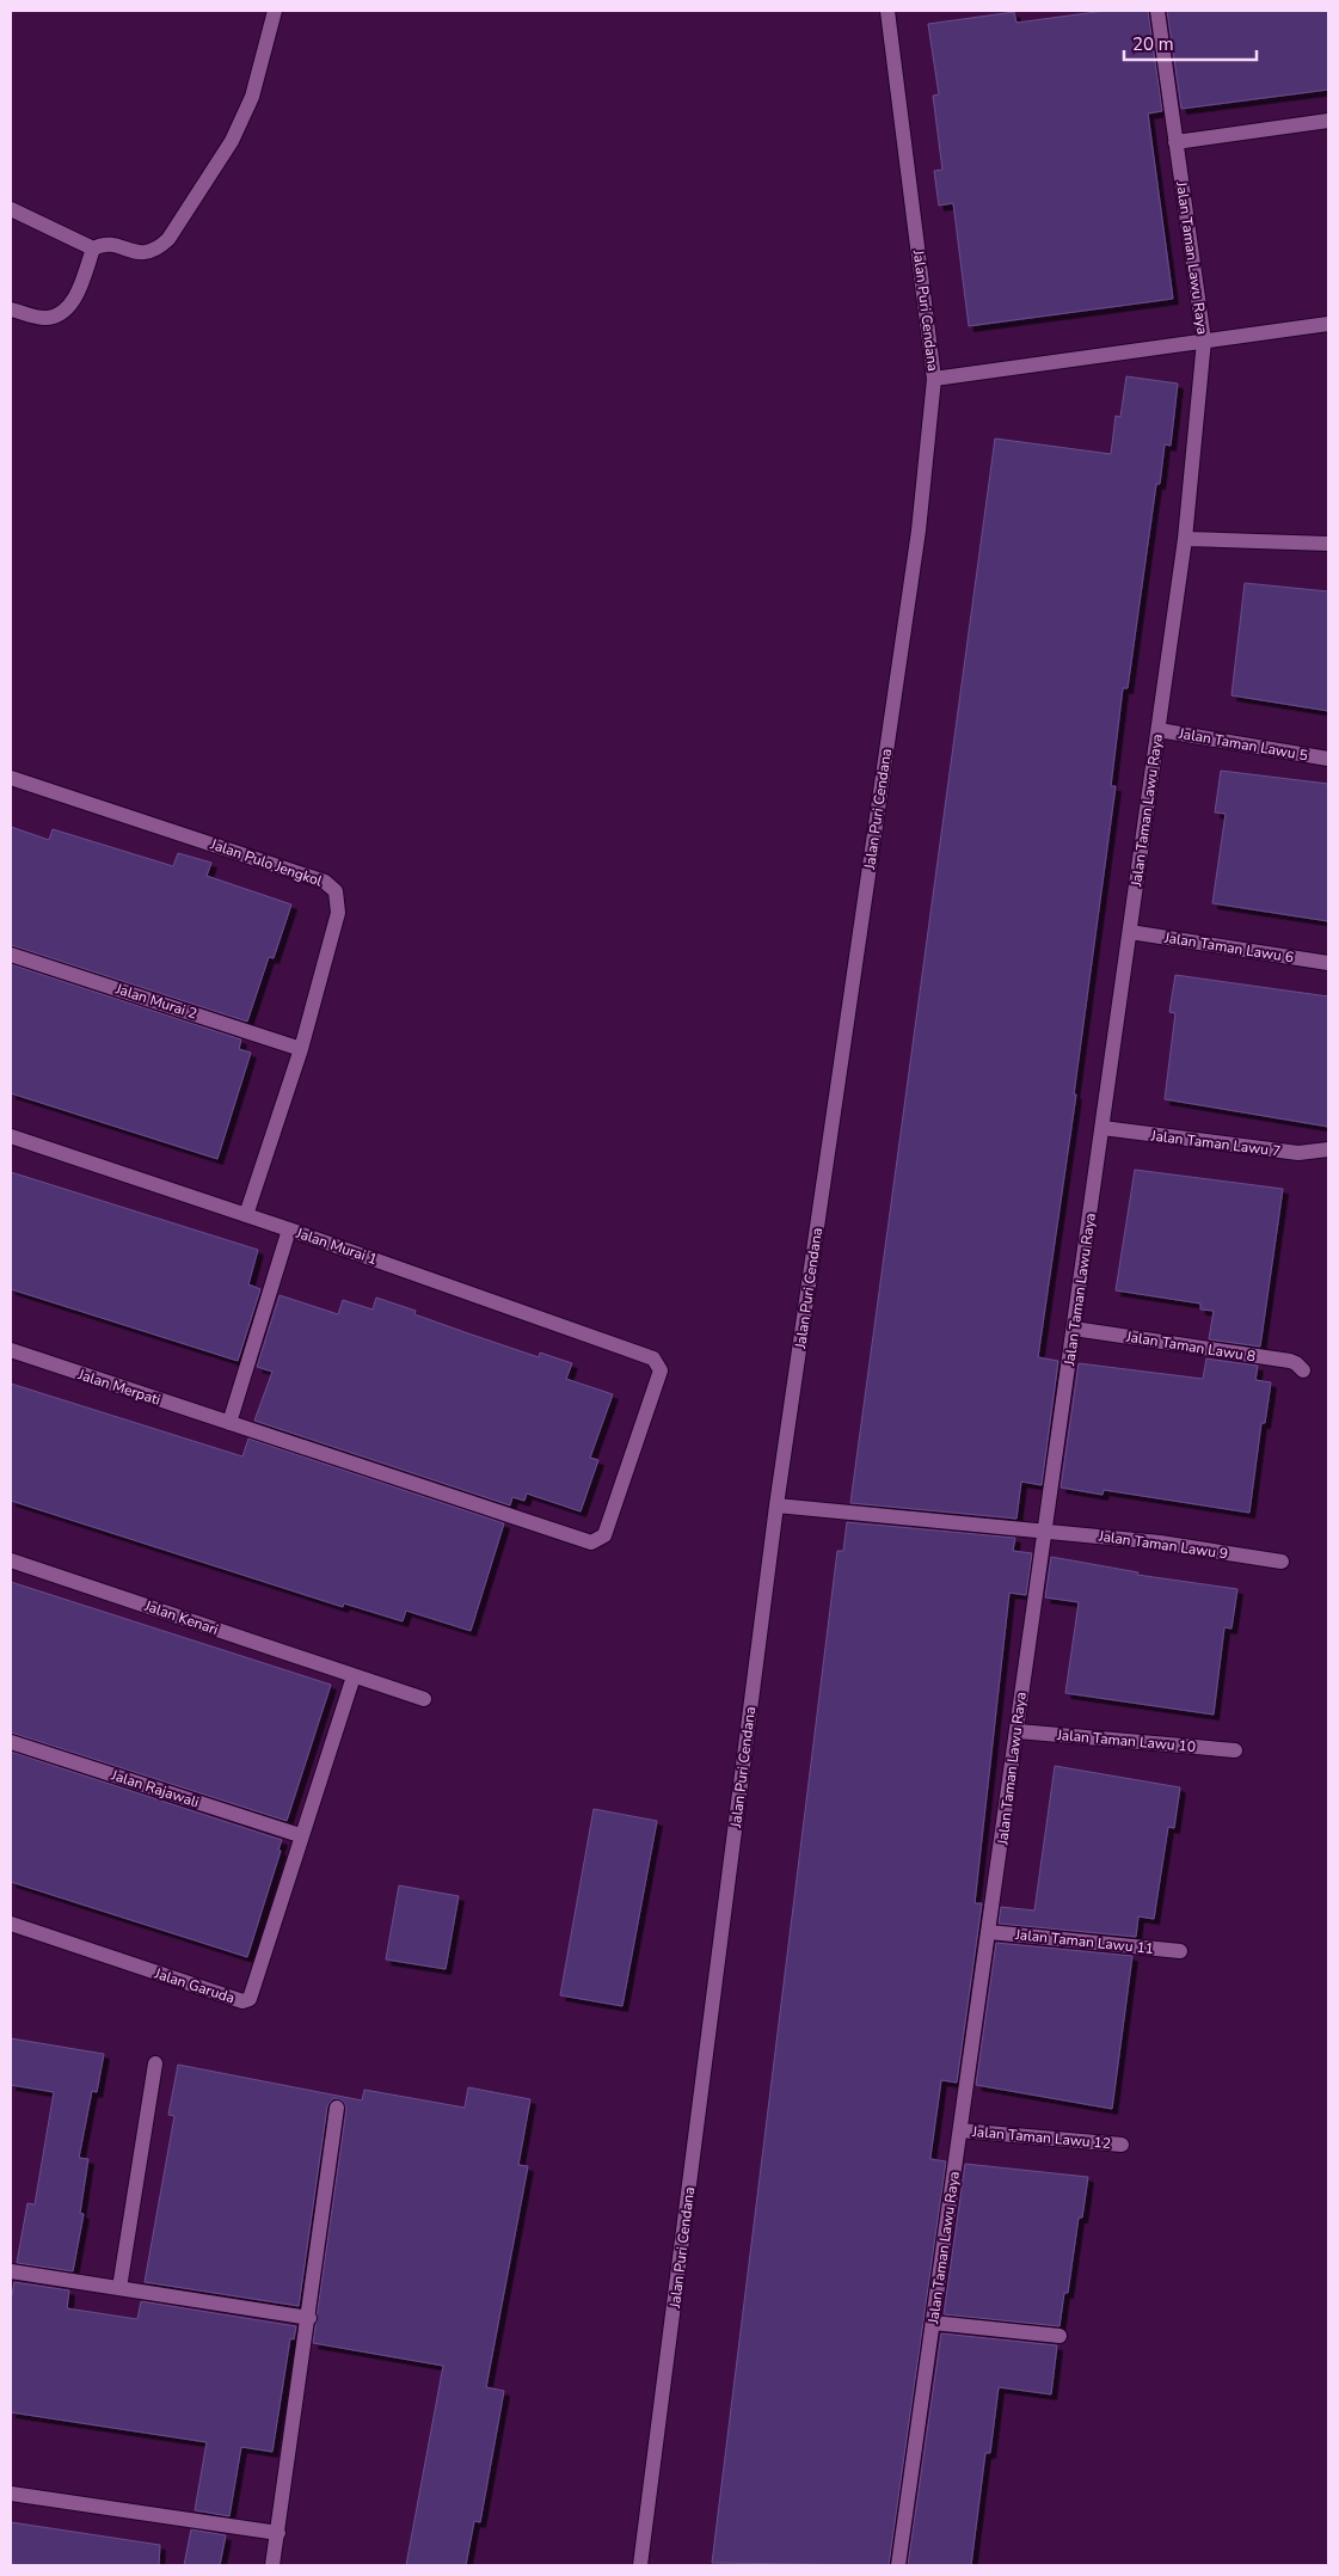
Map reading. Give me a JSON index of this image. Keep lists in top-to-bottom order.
{
  "streets": {
    "street": [
      "Jalan Taman Lawu Raya",
      "Jalan Puri Cendana",
      "Jalan Taman Lawu 5",
      "Jalan Pulo Jengkol",
      "Jalan Taman Lawu 6",
      "Jalan Murai 2",
      "Jalan Taman Lawu 7",
      "Jalan Murai 1",
      "Jalan Taman Lawu 8",
      "Jalan Merpati",
      "Jalan Taman Lawu 9",
      "Jalan Kenari",
      "Jalan Taman Lawu 10",
      "Jalan Rajawali",
      "Jalan Taman Lawu 11",
      "Jalan Garuda",
      "Jalan Taman Lawu 12"
    ]
  },
  "crossings": [
    ["Jalan Taman Lawu Raya", "Jalan Taman Lawu 5"],
    ["Jalan Taman Lawu Raya", "Jalan Taman Lawu 6"],
    ["Jalan Taman Lawu Raya", "Jalan Taman Lawu 7"],
    ["Jalan Taman Lawu Raya", "Jalan Taman Lawu 8"],
    ["Jalan Taman Lawu Raya", "Jalan Taman Lawu 9"],
    ["Jalan Taman Lawu Raya", "Jalan Taman Lawu 10"],
    ["Jalan Taman Lawu Raya", "Jalan Taman Lawu 11"],
    ["Jalan Taman Lawu Raya", "Jalan Taman Lawu 12"],
    ["Jalan Puri Cendana", "Jalan Taman Lawu 9"],
    ["Jalan Pulo Jengkol", "Jalan Murai 2"],
    ["Jalan Pulo Jengkol", "Jalan Murai 1"],
    ["Jalan Murai 1", "Jalan Merpati"],
    ["Jalan Rajawali", "Jalan Garuda"]
  ],
  "scale_bar": "20 m"
}
